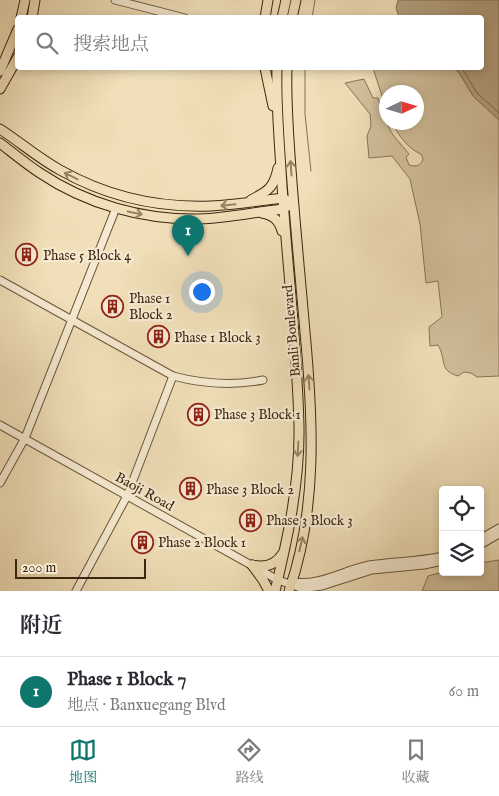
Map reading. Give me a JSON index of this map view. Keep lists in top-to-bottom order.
{
  "streets": {
    "main road": ["Banli Boulevard"],
    "street": ["Baoji Road"]
  },
  "crossings": [
    ["Banli Boulevard", "Baoji Road"]
  ],
  "places": {
    "building": [
      "Phase 5 Block 4",
      "Phase 1 Block 2",
      "Phase 1 Block 3",
      "Phase 3 Block 1",
      "Phase 3 Block 2",
      "Phase 3 Block 3",
      "Phase 2 Block 1"
    ]
  },
  "scale_bar": "200 m",
  "north": "right",
  "page": {
    "search": "搜索地点",
    "pins": "1",
    "scale": "200 m",
    "heading": "附近",
    "list": [
      {
        "mark": "1",
        "name": "Phase 1 Block 7",
        "note": "地点 · Banxuegang Blvd",
        "value": "60 m"
      }
    ],
    "nav": ["地图", "路线", "收藏"]
  }
}
